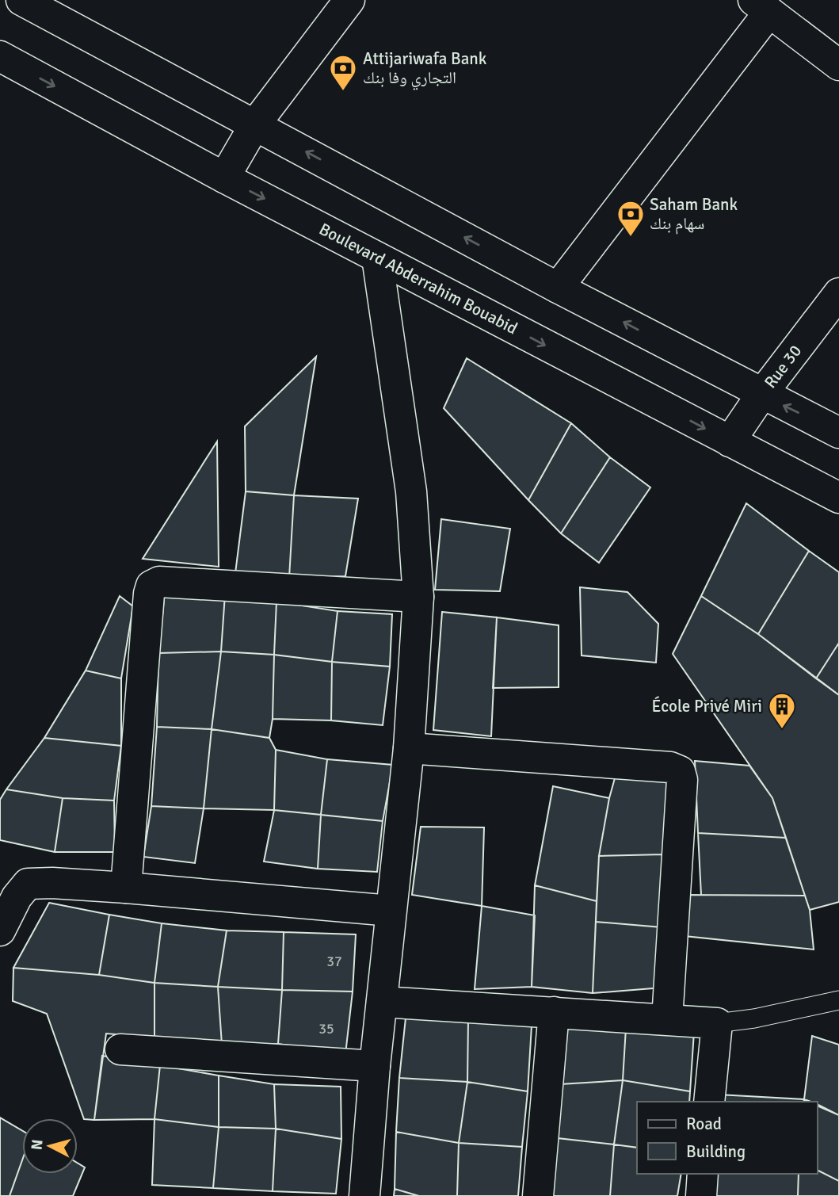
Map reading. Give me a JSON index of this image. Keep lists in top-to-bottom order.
{
  "streets": {
    "street": ["Boulevard Abderrahim Bouabid", "Rue 30"]
  },
  "crossings": [
    ["Boulevard Abderrahim Bouabid", "Rue 30"]
  ],
  "places": {
    "bank": ["Attijariwafa Bank التجاري وفا بنك", "Saham Bank سهام بنك"],
    "building": ["École Privé Miri"]
  },
  "house_numbers": ["37", "35"],
  "legend": ["Road", "Building"],
  "north": "left"
}
